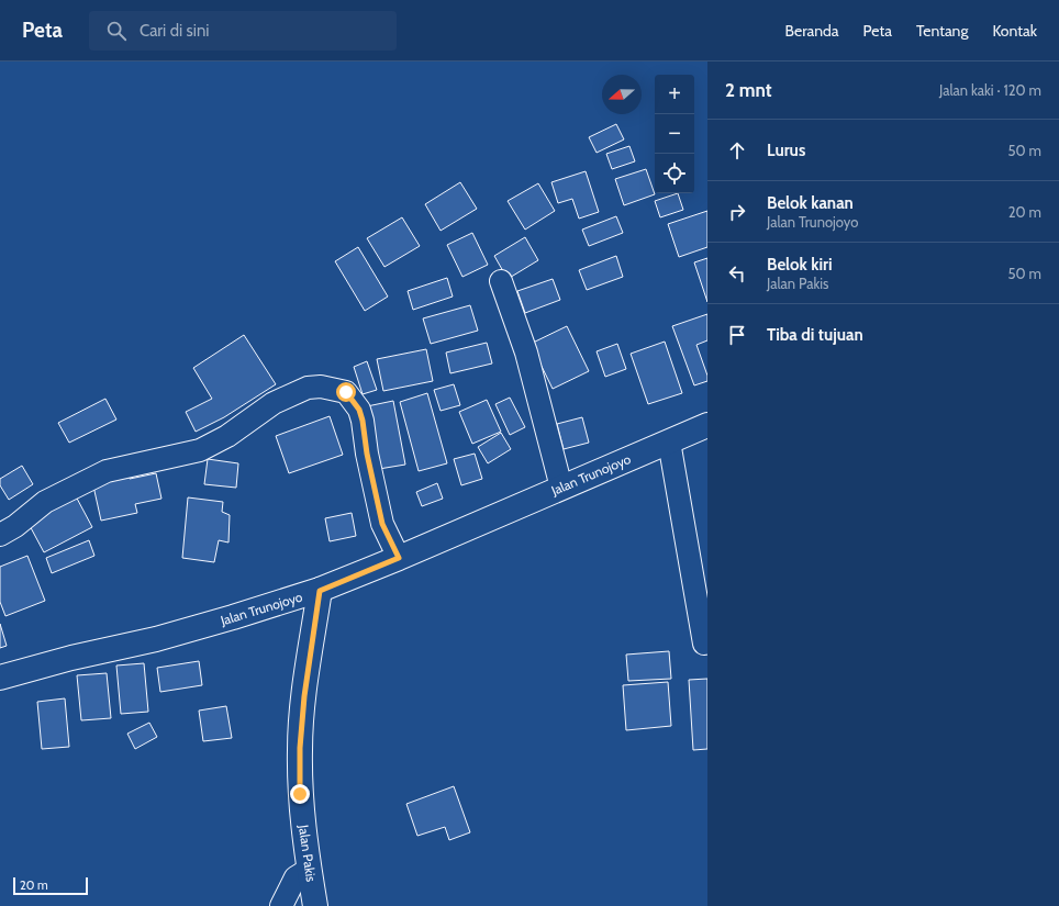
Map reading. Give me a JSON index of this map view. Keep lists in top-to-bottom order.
{
  "streets": {
    "street": ["Jalan Trunojoyo", "Jalan Pakis"]
  },
  "crossings": [
    ["Jalan Trunojoyo", "Jalan Pakis"]
  ],
  "scale_bar": "20 m",
  "north": "left",
  "page": {
    "header": "Peta",
    "search": "Cari di sini",
    "nav": [
      "Beranda",
      "Peta",
      "Tentang",
      "Kontak"
    ],
    "heading": ["2 mnt", "Jalan kaki · 120 m"],
    "map_buttons": ["+", "−"],
    "list": [
      ["Lurus", "50 m"],
      ["Belok kanan", "Jalan Trunojoyo", "20 m"],
      ["Belok kiri", "Jalan Pakis", "50 m"],
      "Tiba di tujuan"
    ],
    "scale": "20 m"
  }
}
